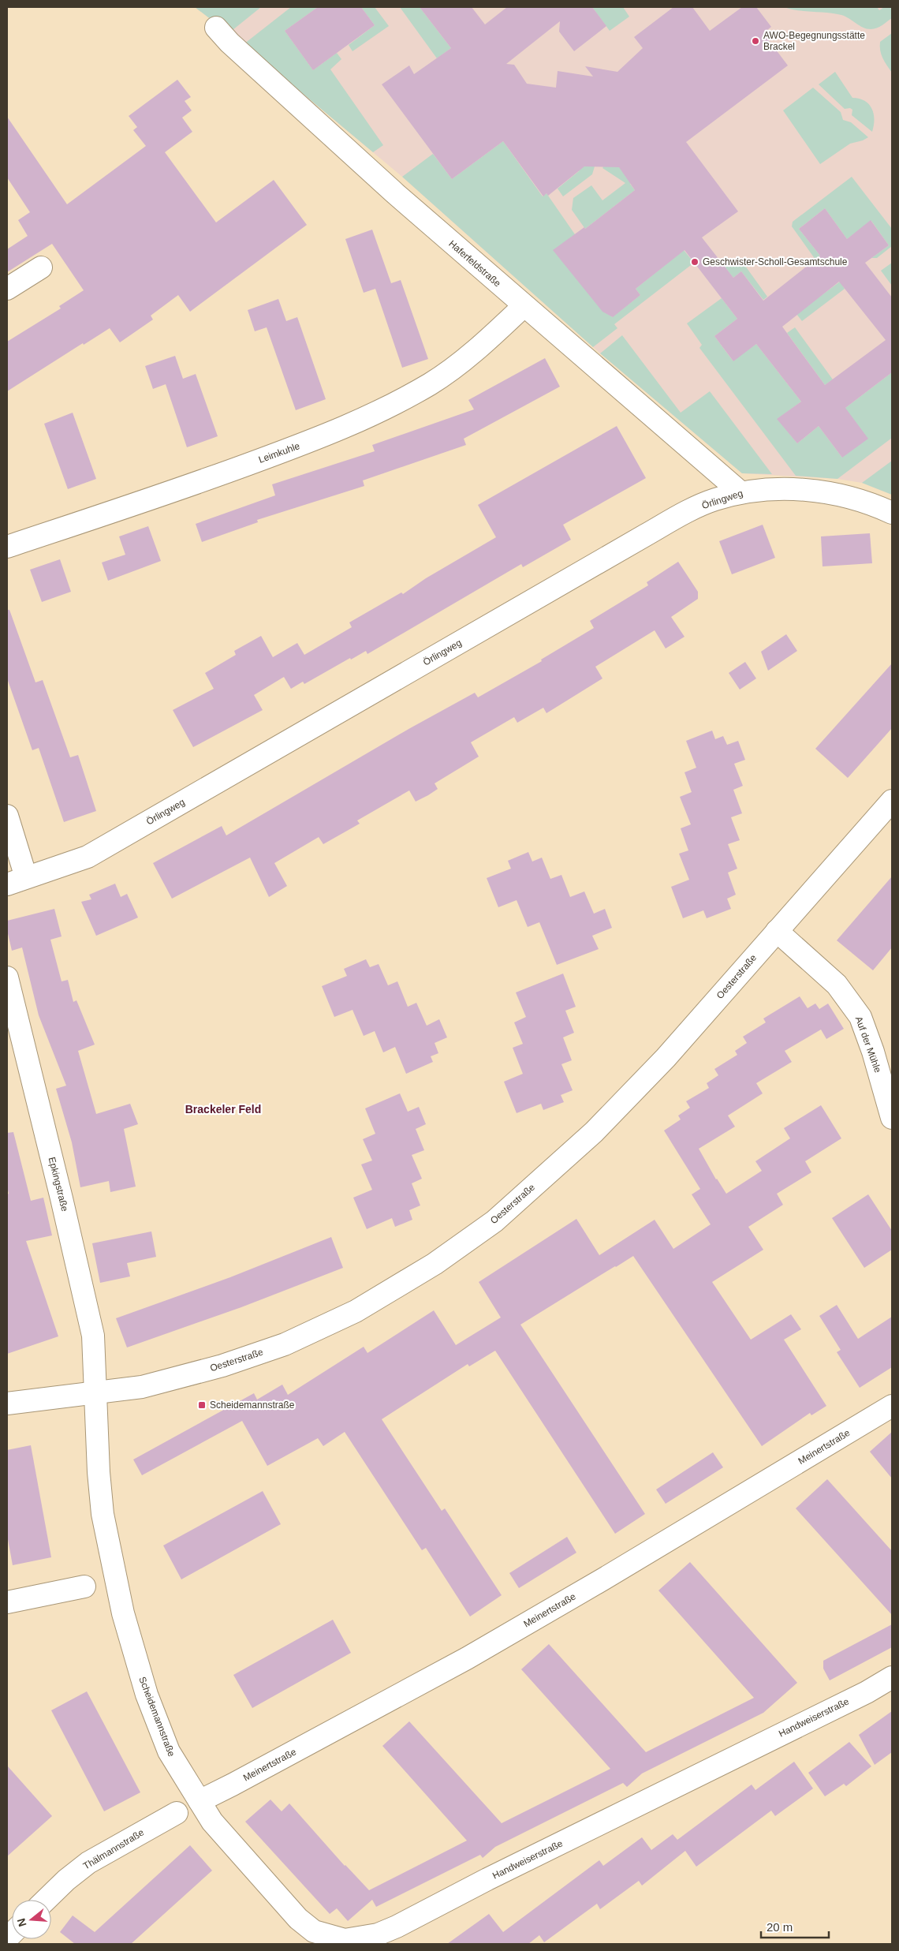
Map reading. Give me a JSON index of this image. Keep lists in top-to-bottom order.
{
  "streets": {
    "street": [
      "Haferfeldstraße",
      "Leimkuhle",
      "Örlingweg",
      "Oesterstraße",
      "Auf der Mühle",
      "Epkingstraße",
      "Meinertstraße",
      "Scheidemannstraße",
      "Handweiserstraße",
      "Thälmannstraße"
    ]
  },
  "crossings": [
    ["Haferfeldstraße", "Leimkuhle"],
    ["Haferfeldstraße", "Örlingweg"],
    ["Oesterstraße", "Auf der Mühle"],
    ["Oesterstraße", "Epkingstraße"],
    ["Oesterstraße", "Scheidemannstraße"],
    ["Epkingstraße", "Scheidemannstraße"],
    ["Meinertstraße", "Scheidemannstraße"],
    ["Meinertstraße", "Handweiserstraße"],
    ["Scheidemannstraße", "Handweiserstraße"]
  ],
  "districts": ["Brackeler Feld"],
  "places": {
    "other": ["AWO-Begegnungsstätte Brackel", "Geschwister-Scholl-Gesamtschule"],
    "transit": ["Scheidemannstraße"]
  },
  "scale_bar": "20 m",
  "north": "left"
}
